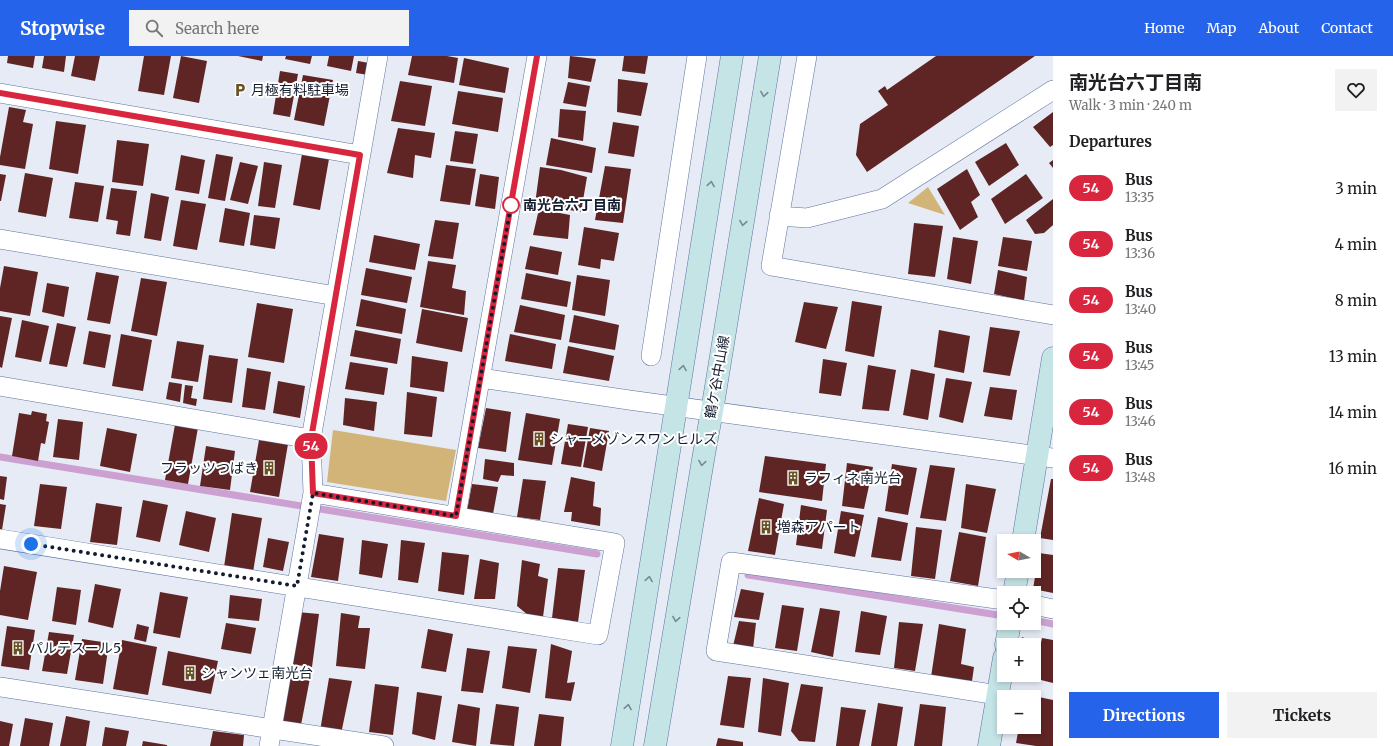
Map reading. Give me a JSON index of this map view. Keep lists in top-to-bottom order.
{
  "streets": {
    "street": ["鶴ケ谷中山線"]
  },
  "places": {
    "parking": ["月極有料駐車場"],
    "other": ["南光台六丁目南"],
    "building": [
      "シャーメゾンスワンヒルズ",
      "フラッツつばき",
      "ラフィネ南光台",
      "増森アパート",
      "パルテスール5",
      "シャンツェ南光台"
    ]
  },
  "lines": ["bus line 54"],
  "north": "left",
  "page": {
    "header": "Stopwise",
    "search": "Search here",
    "nav": [
      "Home",
      "Map",
      "About",
      "Contact"
    ],
    "on_map": "54",
    "heading": [
      ["南光台六丁目南", "Walk · 3 min · 240 m"],
      "Departures"
    ],
    "list": [
      {
        "mark": "54",
        "name": "Bus",
        "note": "13:35",
        "value": "3 min"
      },
      {
        "mark": "54",
        "name": "Bus",
        "note": "13:36",
        "value": "4 min"
      },
      {
        "mark": "54",
        "name": "Bus",
        "note": "13:40",
        "value": "8 min"
      },
      {
        "mark": "54",
        "name": "Bus",
        "note": "13:45",
        "value": "13 min"
      },
      {
        "mark": "54",
        "name": "Bus",
        "note": "13:46",
        "value": "14 min"
      },
      {
        "mark": "54",
        "name": "Bus",
        "note": "13:48",
        "value": "16 min"
      }
    ],
    "map_buttons": ["+", "−"],
    "buttons": ["Directions", "Tickets"]
  }
}
